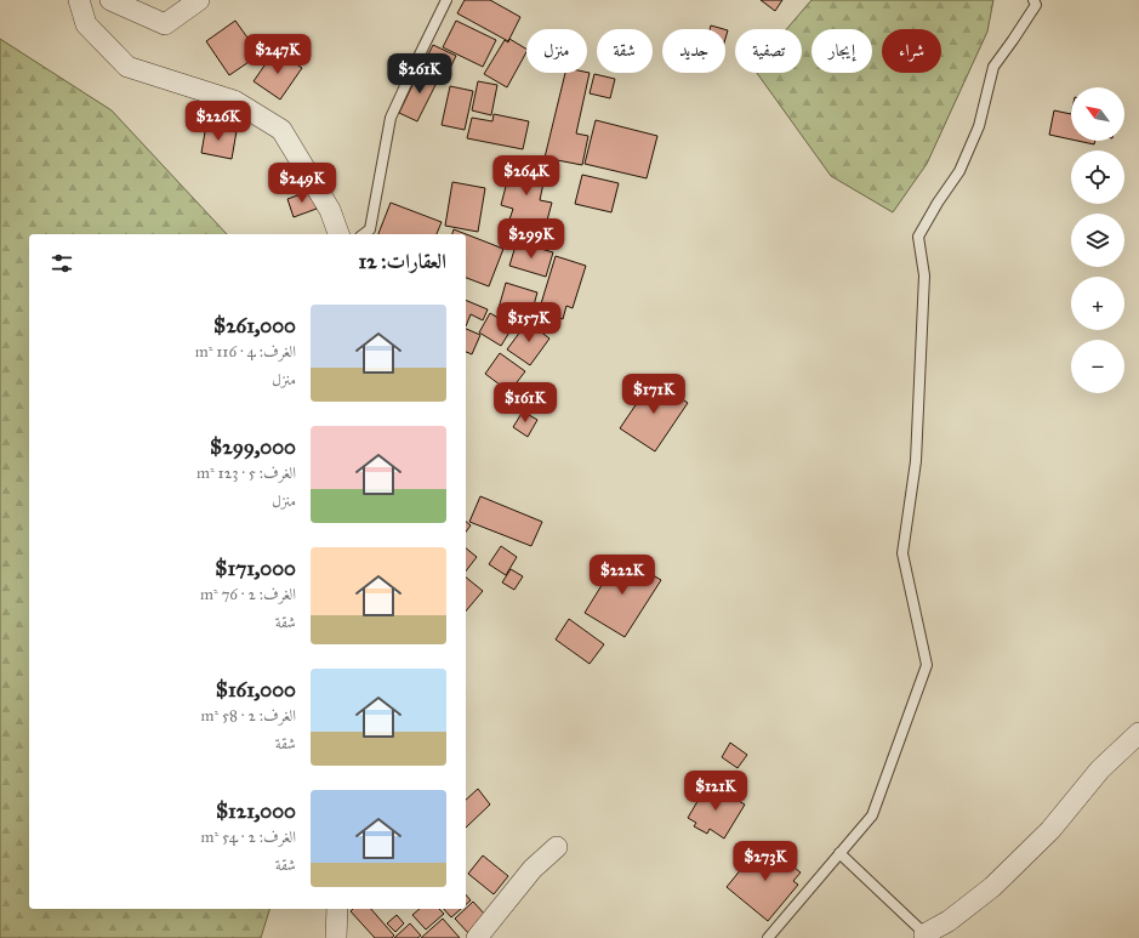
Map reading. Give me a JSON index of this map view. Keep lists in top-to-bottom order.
{
  "north": "top left",
  "page": {
    "chip": [
      "شراء",
      "إيجار",
      "تصفية",
      "جديد",
      "شقة",
      "منزل"
    ],
    "price": [
      "$247K",
      "$261K",
      "$226K",
      "$264K",
      "$249K",
      "$299K",
      "$157K",
      "$171K",
      "$161K",
      "$222K",
      "$121K",
      "$273K"
    ],
    "map_buttons": ["+", "−"],
    "heading": "العقارات: 12",
    "list": [
      {
        "name": "$261,000",
        "note": "الغرف: 4 · 116 m² · منزل"
      },
      {
        "name": "$299,000",
        "note": "الغرف: 5 · 123 m² · منزل"
      },
      {
        "name": "$171,000",
        "note": "الغرف: 2 · 76 m² · شقة"
      },
      {
        "name": "$161,000",
        "note": "الغرف: 2 · 58 m² · شقة"
      },
      {
        "name": "$121,000",
        "note": "الغرف: 2 · 54 m² · شقة"
      }
    ]
  }
}
